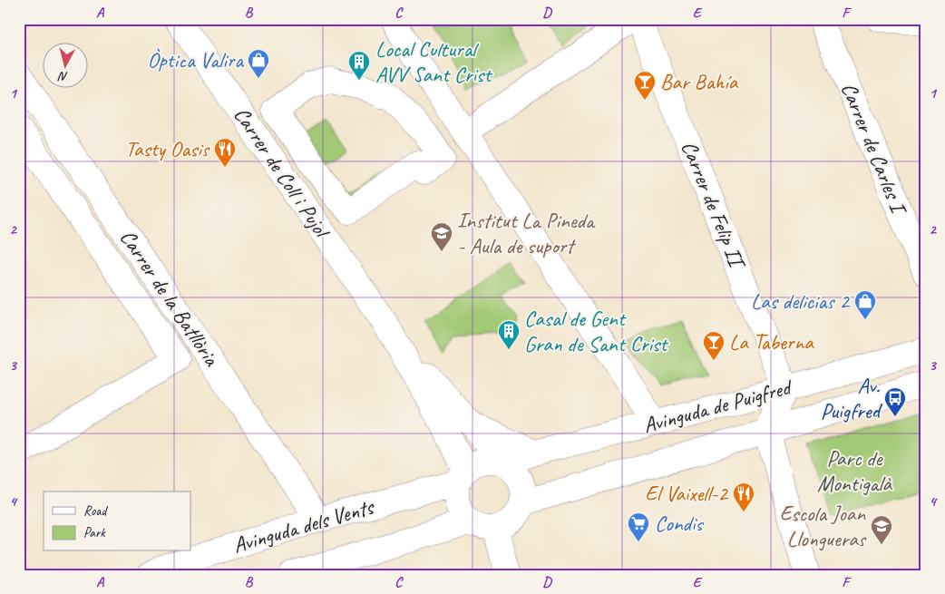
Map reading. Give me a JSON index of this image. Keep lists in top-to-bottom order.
{
  "streets": {
    "street": [
      "Carrer de Carles I",
      "Carrer de Coll i Pujol",
      "Carrer de Felip II",
      "Carrer de la Batllòria",
      "Avinguda de Puigfred",
      "Avinguda dels Vents"
    ]
  },
  "crossings": [
    ["Carrer de Coll i Pujol", "Avinguda de Puigfred"],
    ["Carrer de Coll i Pujol", "Avinguda dels Vents"],
    ["Carrer de Felip II", "Avinguda de Puigfred"],
    ["Carrer de la Batllòria", "Avinguda dels Vents"],
    ["Avinguda de Puigfred", "Avinguda dels Vents"]
  ],
  "parks": ["Parc de Montigalà"],
  "places": {
    "shop": ["Òptica Valira", "Las delicias 2"],
    "building": ["Local Cultural AVV Sant Crist", "Casal de Gent Gran de Sant Crist"],
    "bar": ["Bar Bahía", "La Taberna"],
    "restaurant": ["Tasty Oasis", "El Vaixell-2"],
    "school or university": ["Institut La Pineda - Aula de suport", "Escola Joan Llongueras"],
    "bus stop": ["Av. Puigfred"],
    "supermarket": ["Condis"]
  },
  "legend": ["Road", "Park"],
  "north": "bottom",
  "grid": {
    "columns": [
      "A",
      "B",
      "C",
      "D",
      "E",
      "F"
    ],
    "rows": [
      "1",
      "2",
      "3",
      "4"
    ]
  }
}
